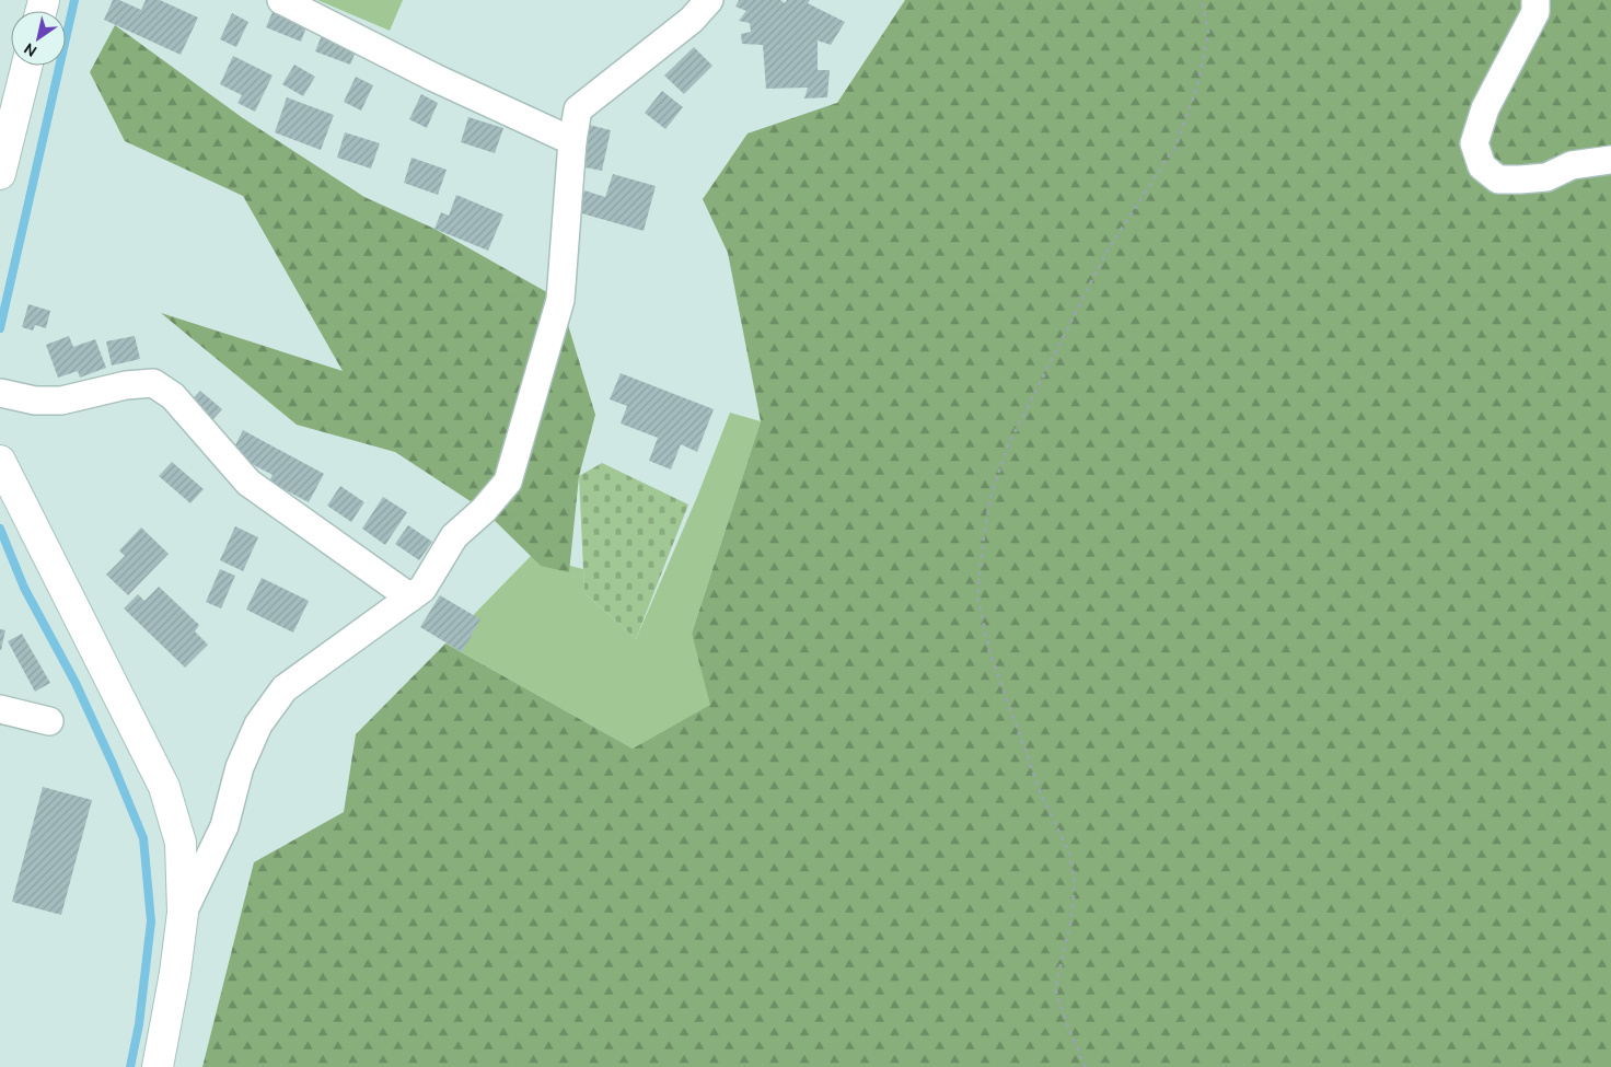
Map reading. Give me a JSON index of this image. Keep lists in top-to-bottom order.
{
  "north": "bottom left"
}
